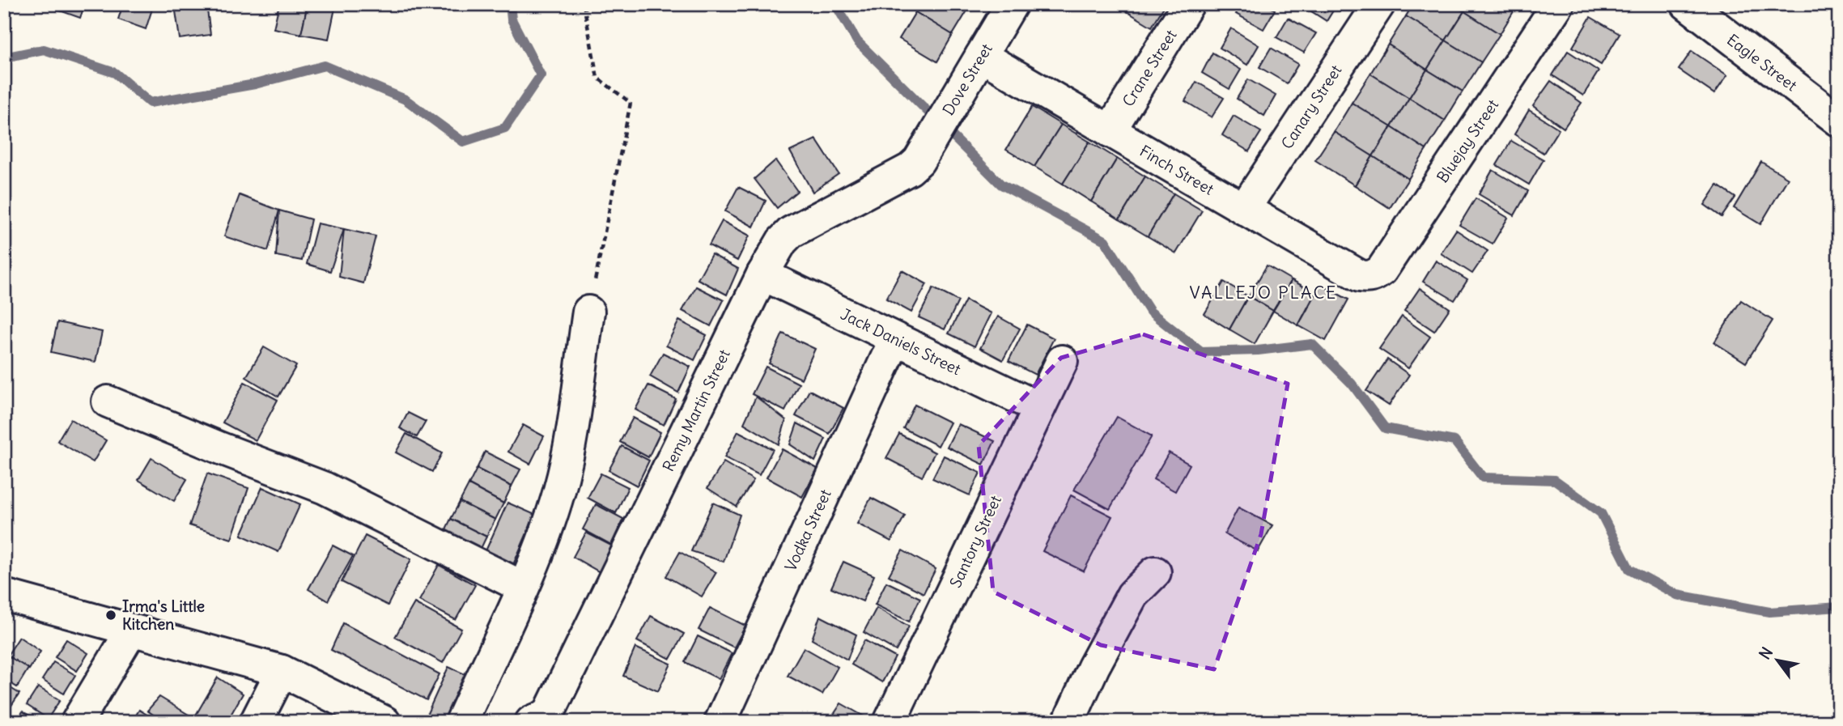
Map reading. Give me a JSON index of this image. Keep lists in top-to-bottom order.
{
  "streets": {
    "street": [
      "Eagle Street",
      "Crane Street",
      "Dove Street",
      "Canary Street",
      "Bluejay Street",
      "Finch Street",
      "Jack Daniels Street",
      "Remy Martin Street",
      "Vodka Street",
      "Santory Street"
    ]
  },
  "crossings": [
    ["Crane Street", "Finch Street"],
    ["Dove Street", "Finch Street"],
    ["Dove Street", "Remy Martin Street"],
    ["Canary Street", "Finch Street"],
    ["Bluejay Street", "Finch Street"],
    ["Jack Daniels Street", "Remy Martin Street"],
    ["Jack Daniels Street", "Vodka Street"],
    ["Jack Daniels Street", "Santory Street"]
  ],
  "districts": ["VALLEJO PLACE"],
  "places": ["Irma's Little Kitchen"],
  "north": "top left"
}
